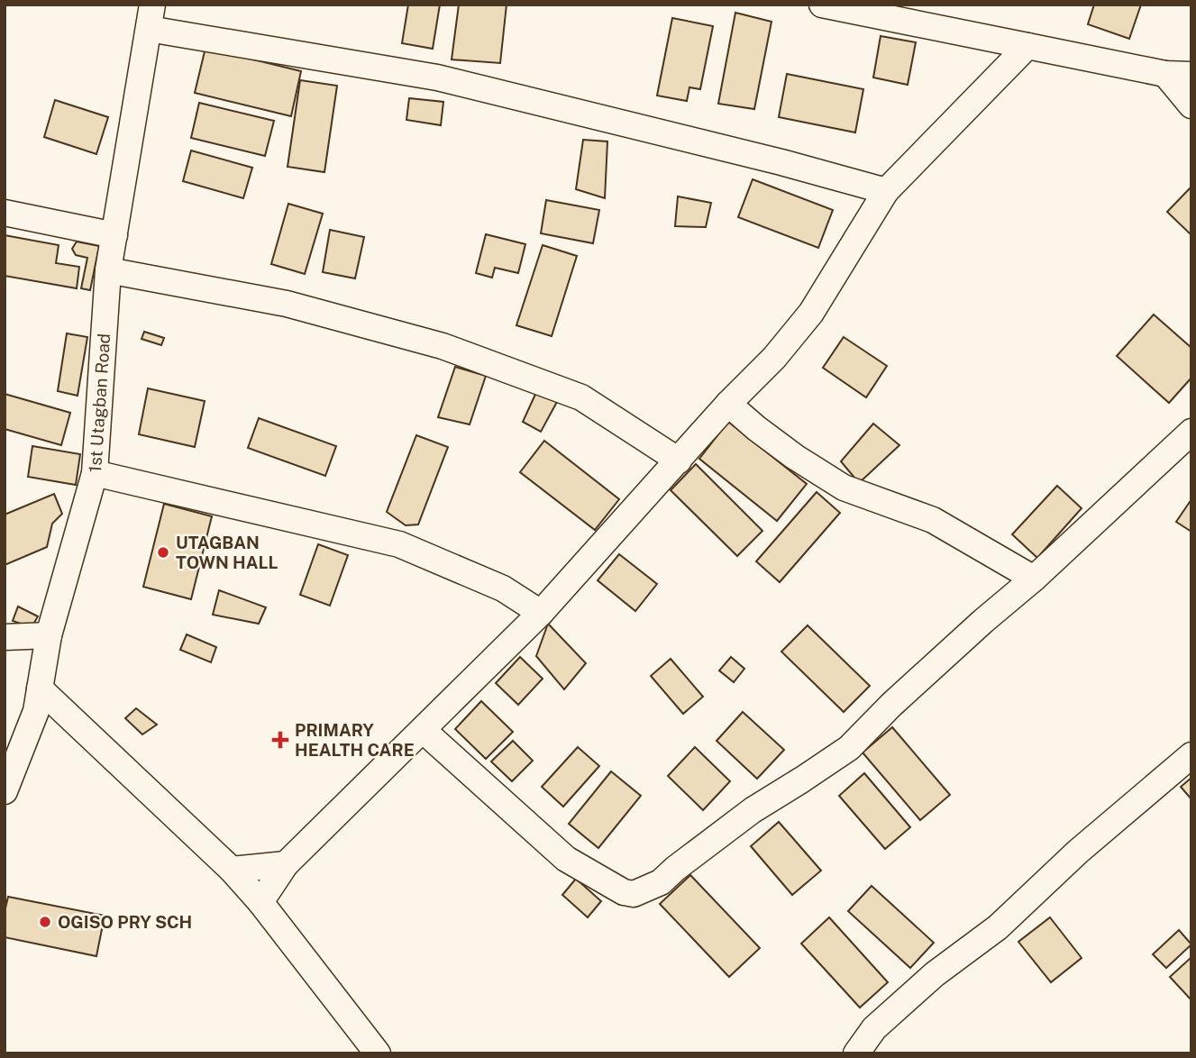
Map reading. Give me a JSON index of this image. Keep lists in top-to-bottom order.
{
  "streets": {
    "street": ["1st Utagban Road"]
  },
  "places": {
    "other": ["UTAGBAN TOWN HALL", "OGISO PRY SCH"],
    "health": ["PRIMARY HEALTH CARE"]
  }
}
